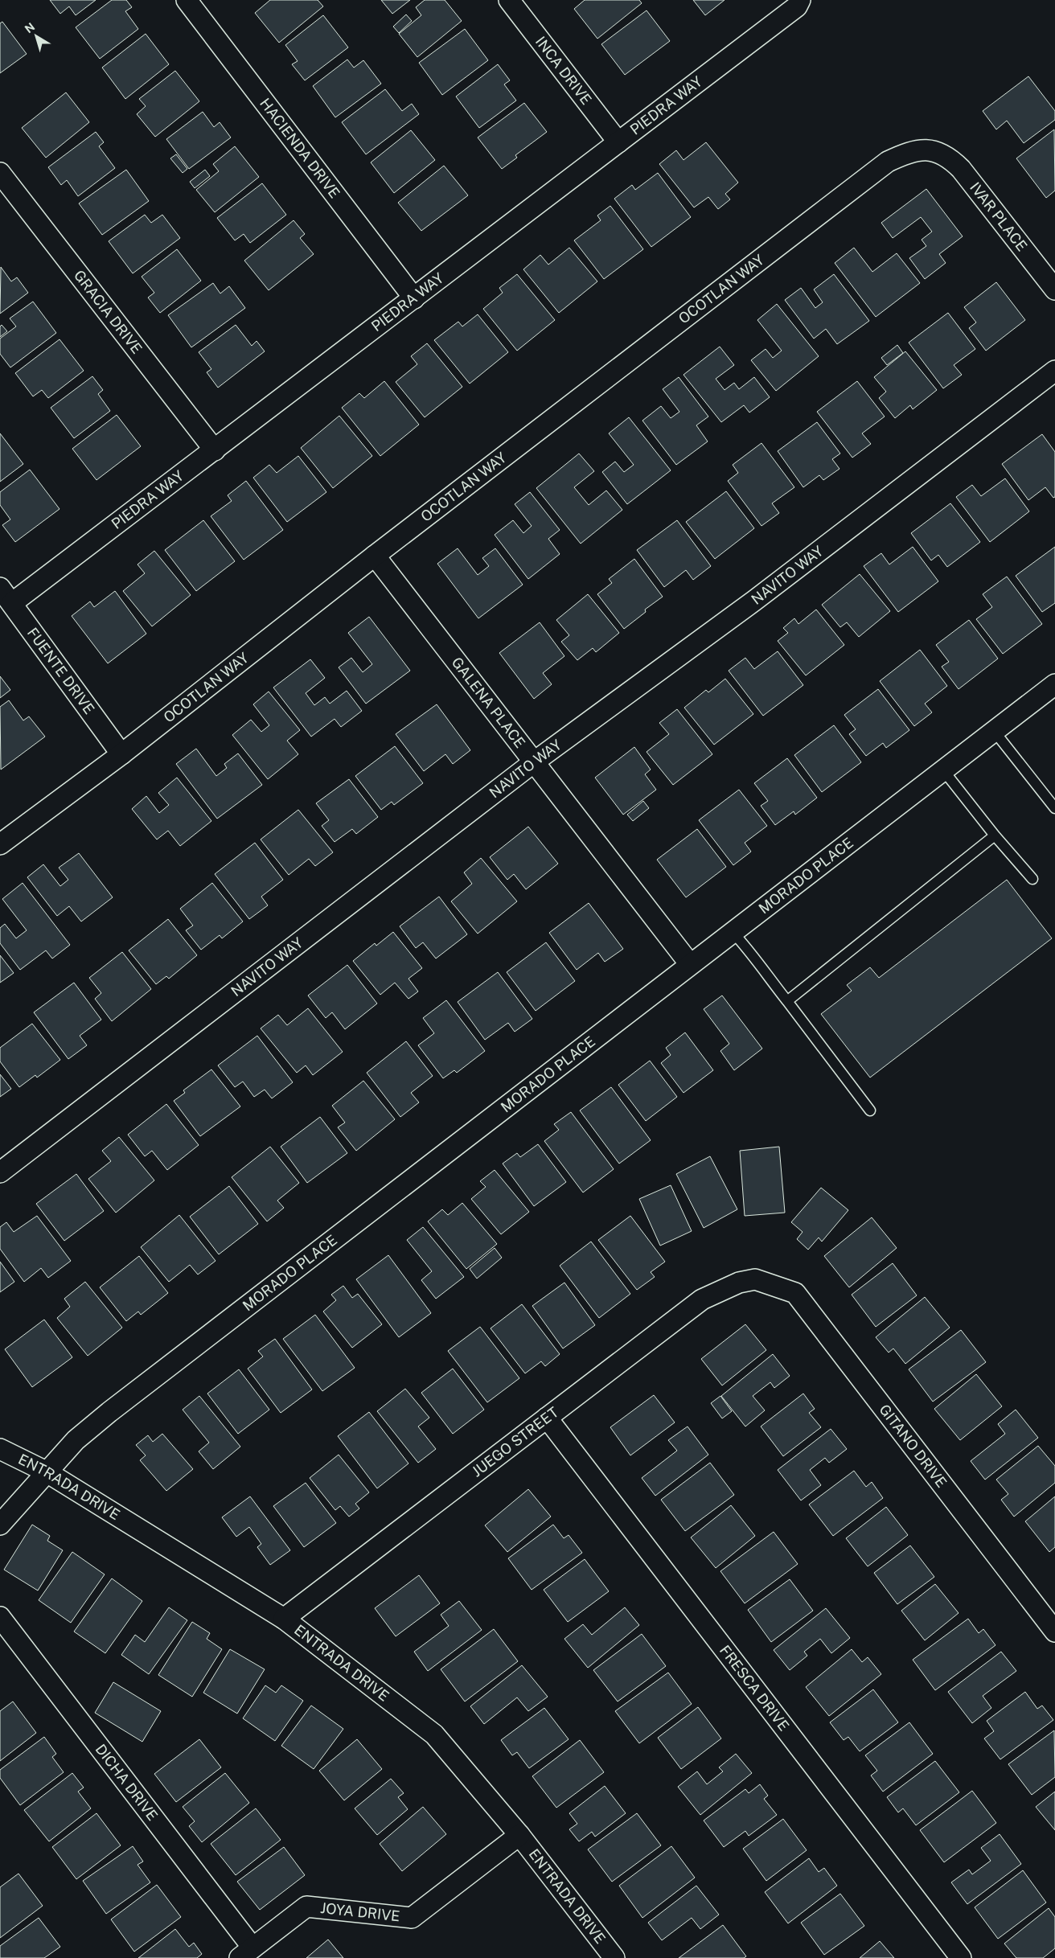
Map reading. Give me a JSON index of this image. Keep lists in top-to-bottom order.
{
  "streets": {
    "street": [
      "INCA DRIVE",
      "PIEDRA WAY",
      "HACIENDA DRIVE",
      "IVAR PLACE",
      "OCOTLAN WAY",
      "GRACIA DRIVE",
      "NAVITO WAY",
      "FUENTE DRIVE",
      "GALENA PLACE",
      "MORADO PLACE",
      "JUEGO STREET",
      "GITANO DRIVE",
      "ENTRADA DRIVE",
      "FRESCA DRIVE",
      "DICHA DRIVE",
      "JOYA DRIVE"
    ]
  },
  "crossings": [
    ["INCA DRIVE", "PIEDRA WAY"],
    ["PIEDRA WAY", "HACIENDA DRIVE"],
    ["PIEDRA WAY", "GRACIA DRIVE"],
    ["PIEDRA WAY", "FUENTE DRIVE"],
    ["IVAR PLACE", "OCOTLAN WAY"],
    ["OCOTLAN WAY", "FUENTE DRIVE"],
    ["OCOTLAN WAY", "GALENA PLACE"],
    ["NAVITO WAY", "GALENA PLACE"],
    ["GALENA PLACE", "MORADO PLACE"],
    ["MORADO PLACE", "ENTRADA DRIVE"],
    ["JUEGO STREET", "GITANO DRIVE"],
    ["JUEGO STREET", "ENTRADA DRIVE"],
    ["JUEGO STREET", "FRESCA DRIVE"],
    ["ENTRADA DRIVE", "JOYA DRIVE"],
    ["DICHA DRIVE", "JOYA DRIVE"]
  ],
  "north": "top left"
}
